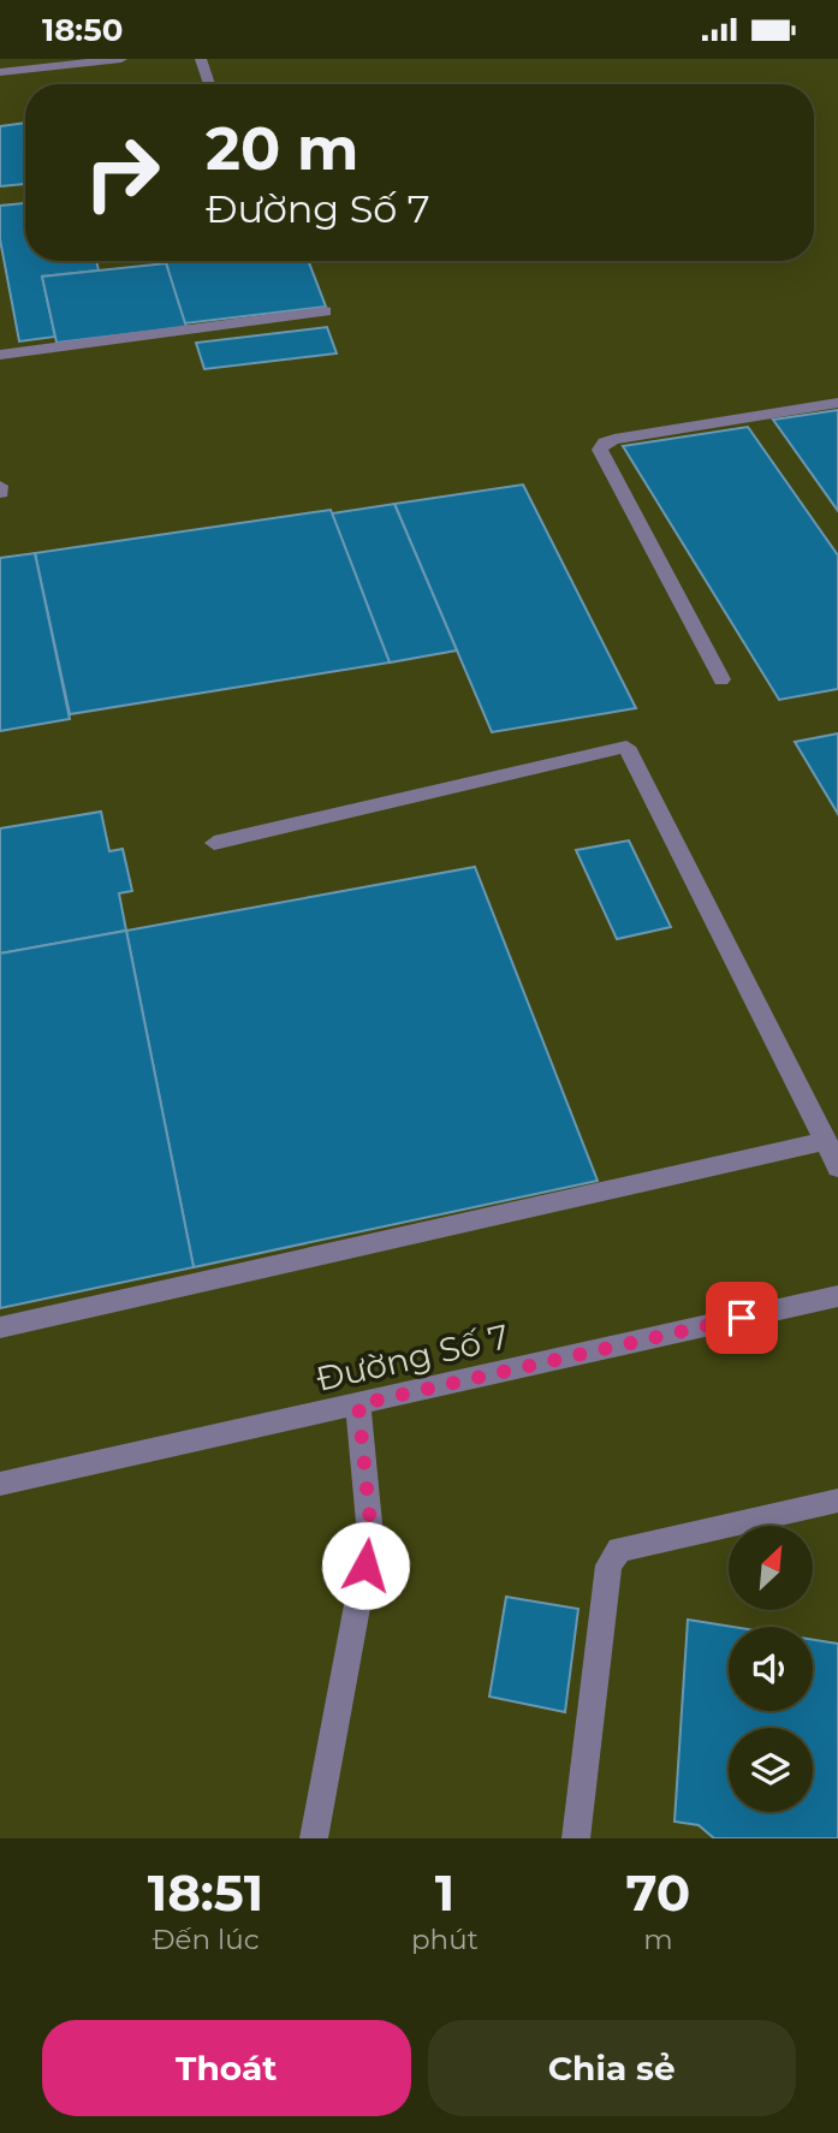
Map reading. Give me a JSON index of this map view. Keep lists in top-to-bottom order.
{
  "streets": {
    "street": ["Đường Số 7"]
  },
  "north": "top right",
  "page": {
    "status": "18:50",
    "turn": ["20 m", "Đường Số 7"],
    "eta": [
      "18:51",
      "Đến lúc",
      "1",
      "phút",
      "70",
      "m"
    ],
    "buttons": ["Thoát", "Chia sẻ"]
  }
}
